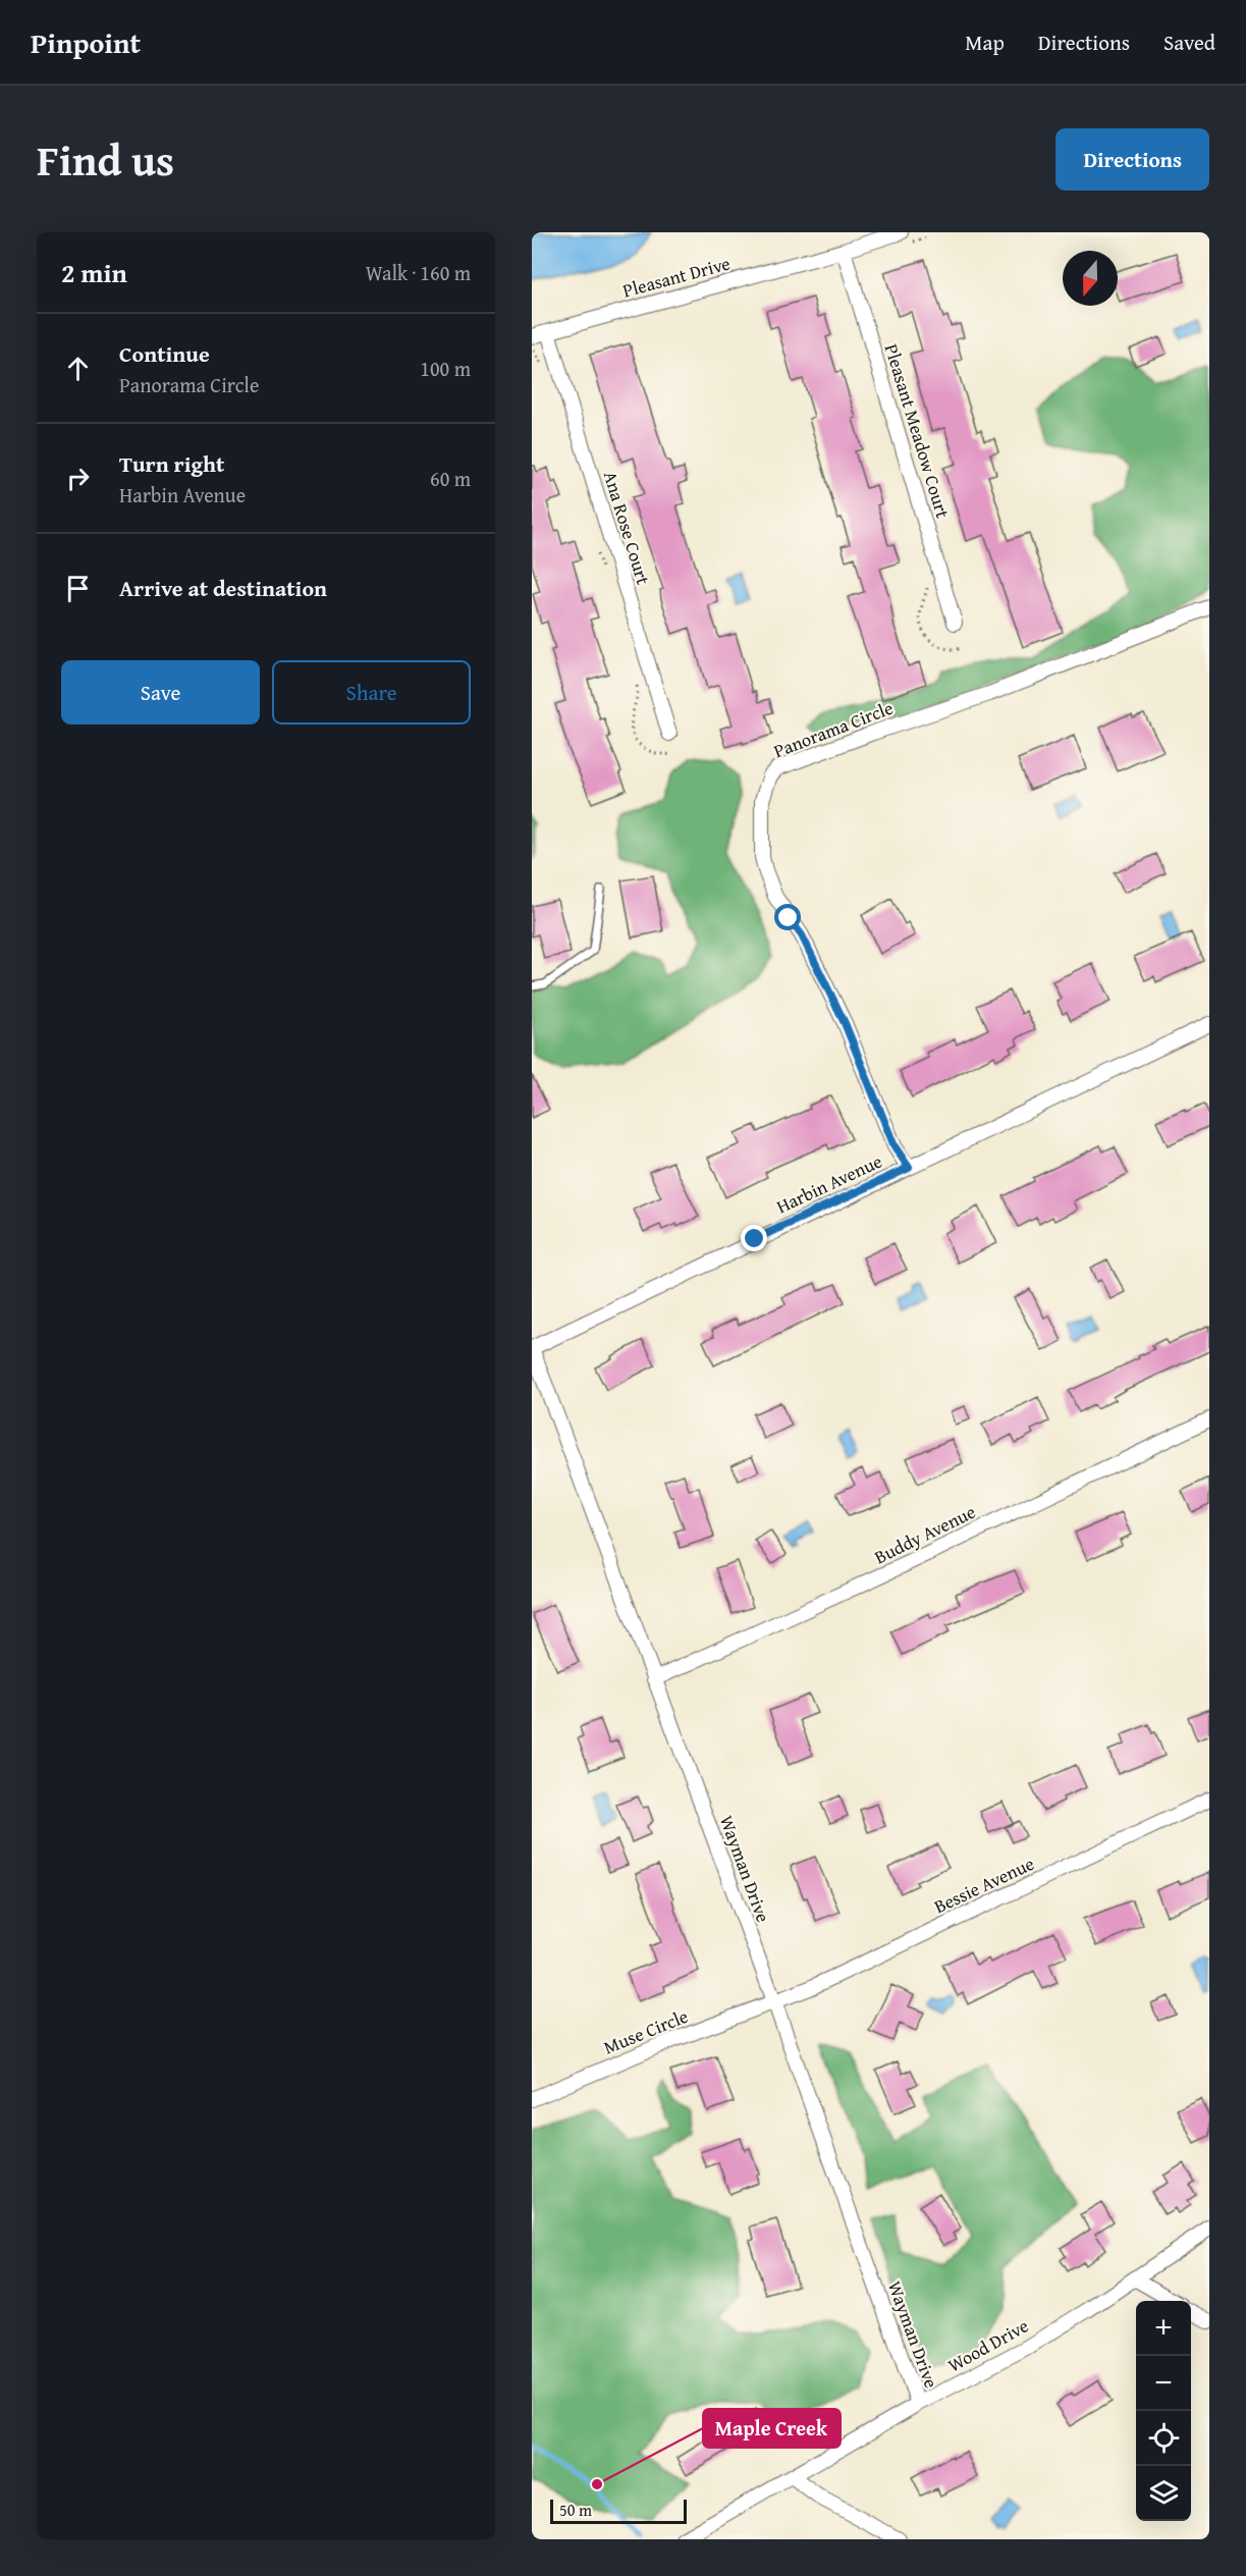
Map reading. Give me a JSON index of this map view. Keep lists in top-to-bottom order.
{
  "streets": {
    "street": [
      "Pleasant Drive",
      "Pleasant Meadow Court",
      "Ana Rose Court",
      "Panorama Circle",
      "Harbin Avenue",
      "Buddy Avenue",
      "Wayman Drive",
      "Bessie Avenue",
      "Muse Circle",
      "Wood Drive"
    ]
  },
  "crossings": [
    ["Pleasant Drive", "Pleasant Meadow Court"],
    ["Pleasant Drive", "Ana Rose Court"],
    ["Panorama Circle", "Harbin Avenue"],
    ["Harbin Avenue", "Wayman Drive"],
    ["Buddy Avenue", "Wayman Drive"],
    ["Wayman Drive", "Bessie Avenue"],
    ["Wayman Drive", "Muse Circle"],
    ["Wayman Drive", "Wood Drive"],
    ["Bessie Avenue", "Muse Circle"]
  ],
  "places": ["Maple Creek"],
  "scale_bar": "50 m",
  "north": "bottom",
  "page": {
    "header": "Pinpoint",
    "nav": ["Map", "Directions", "Saved"],
    "title": "Find us",
    "buttons": [
      "Directions",
      ["Save", "Share"]
    ],
    "heading": ["2 min", "Walk · 160 m"],
    "list": [
      ["Continue", "Panorama Circle", "100 m"],
      ["Turn right", "Harbin Avenue", "60 m"],
      "Arrive at destination"
    ],
    "map_buttons": ["+", "−"],
    "scale": "50 m"
  }
}
